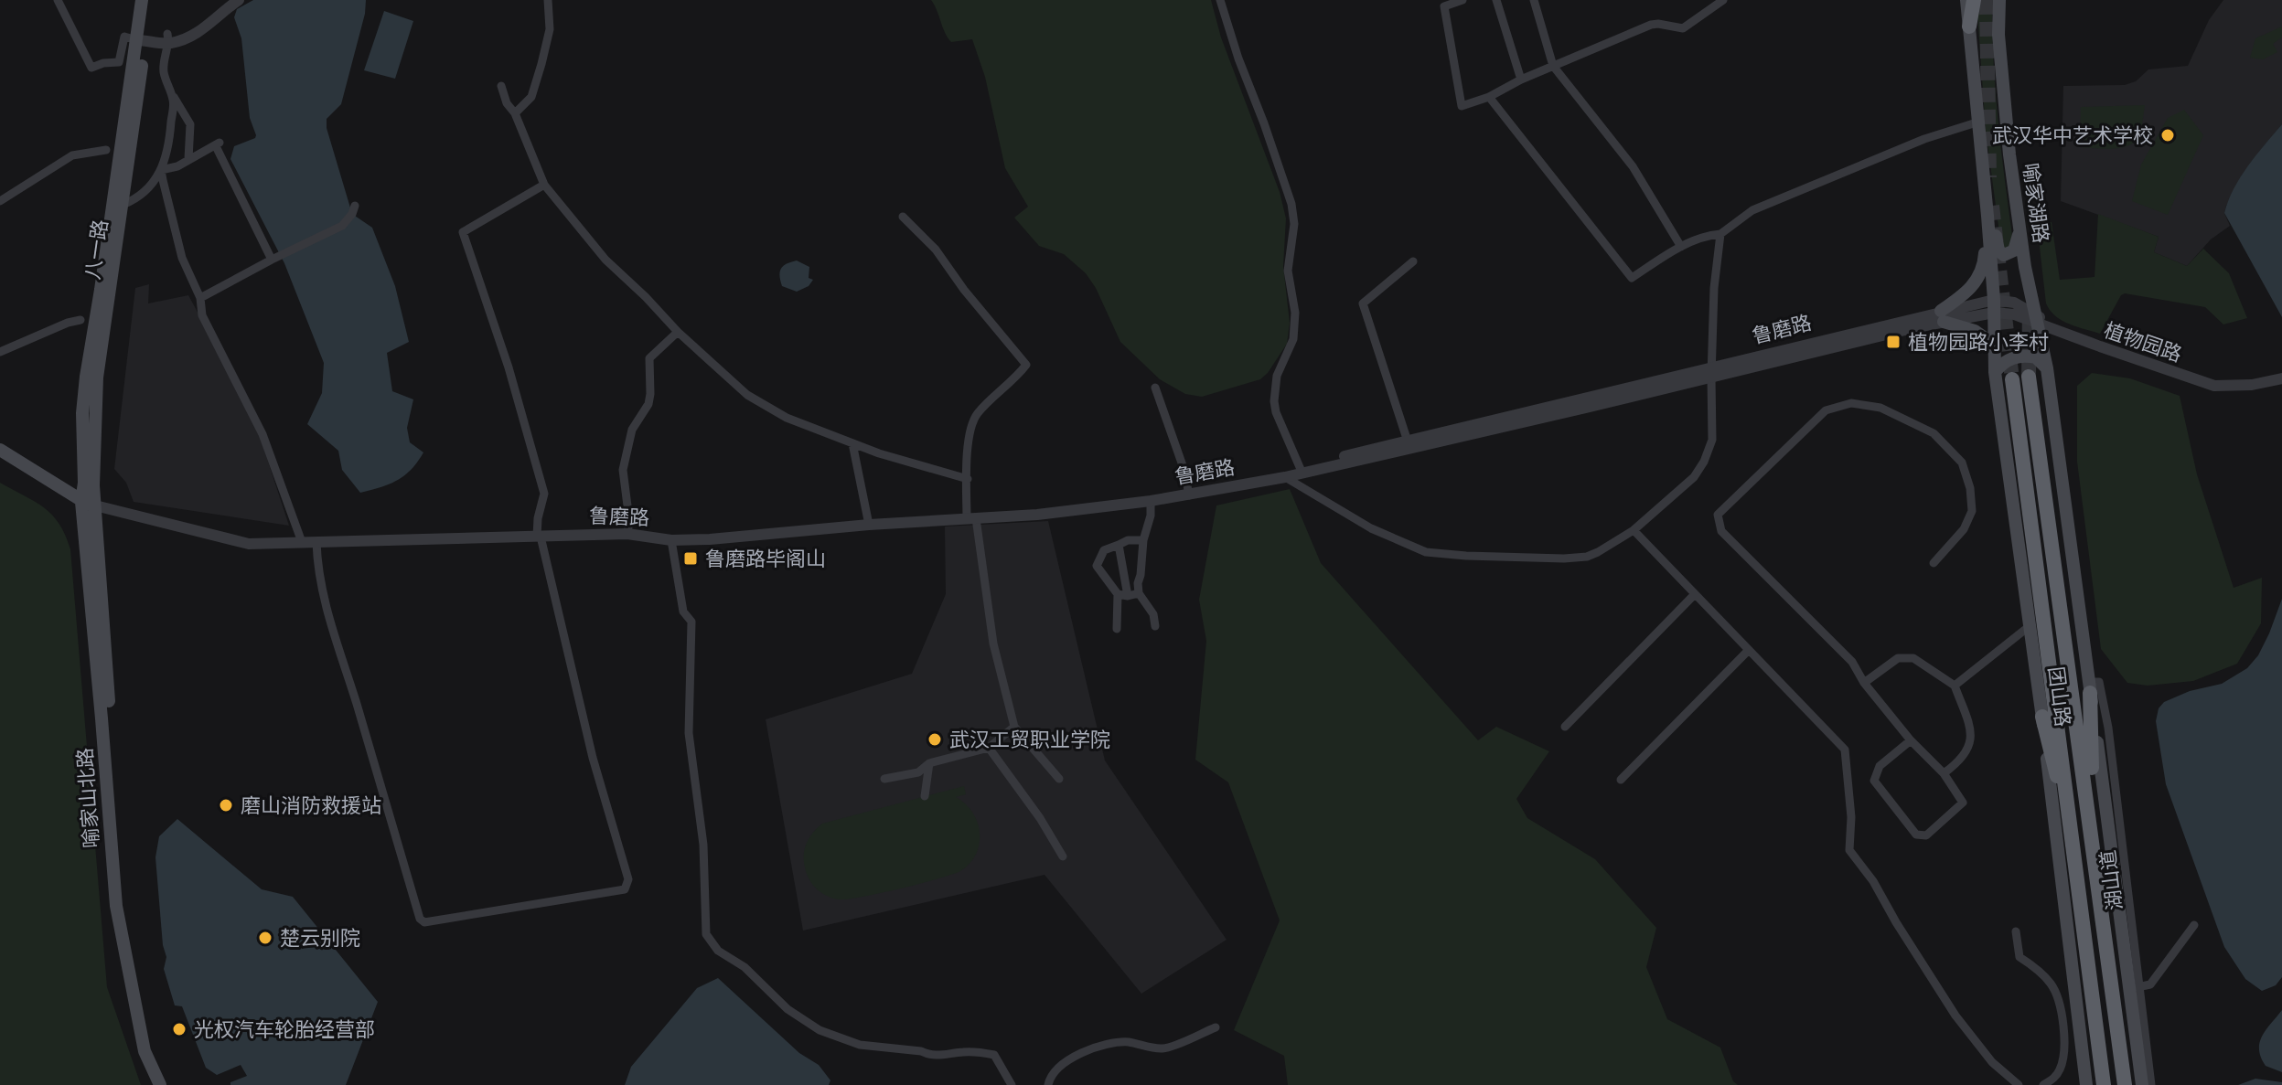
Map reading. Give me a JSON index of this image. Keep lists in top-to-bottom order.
{
  "streets": {
    "highway": ["团山路"],
    "main road": [
      "喻家湖路",
      "八一路",
      "鲁磨路",
      "喻家山北路"
    ],
    "street": ["植物园路"]
  },
  "crossings": [
    ["喻家湖路", "植物园路"],
    ["喻家湖路", "团山路"],
    ["八一路", "鲁磨路"],
    ["八一路", "喻家山北路"],
    ["鲁磨路", "植物园路"],
    ["鲁磨路", "团山路"],
    ["鲁磨路", "喻家山北路"],
    ["植物园路", "团山路"]
  ],
  "places": {
    "other": [
      "武汉华中艺术学校",
      "武汉工贸职业学院",
      "磨山消防救援站",
      "楚云别院",
      "光权汽车轮胎经营部"
    ],
    "transit": ["植物园路小李村", "鲁磨路毕阁山"]
  }
}
